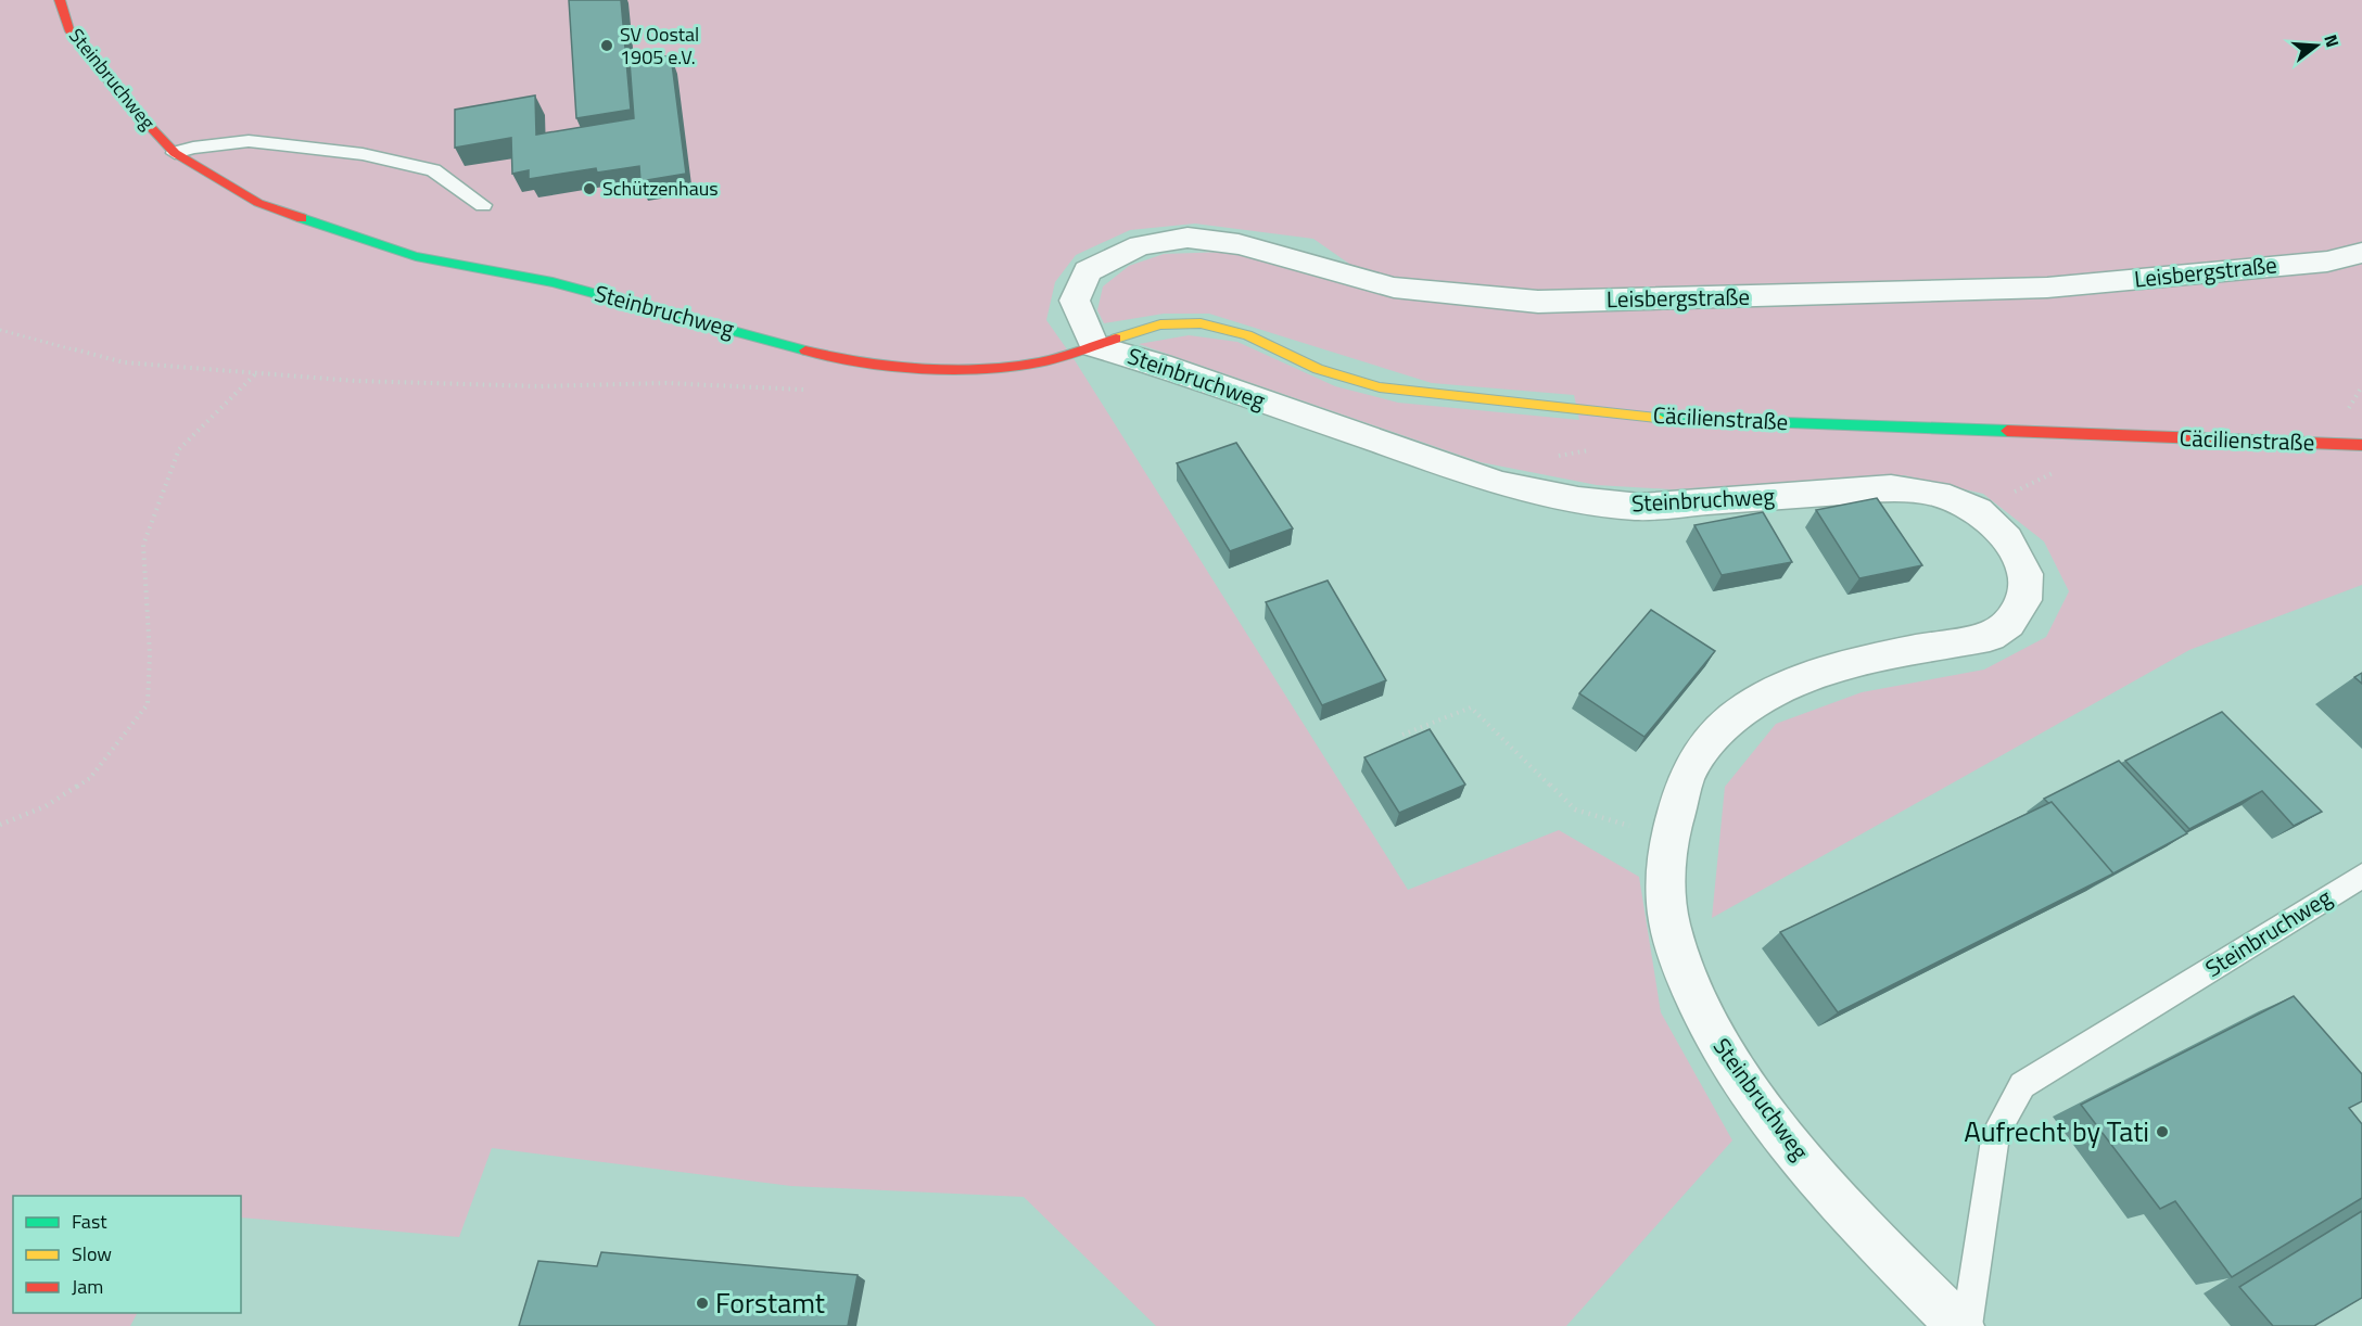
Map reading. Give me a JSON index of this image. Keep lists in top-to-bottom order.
{
  "streets": {
    "street": ["Steinbruchweg", "Leisbergstraße", "Cäcilienstraße"]
  },
  "crossings": [
    ["Steinbruchweg", "Leisbergstraße"],
    ["Steinbruchweg", "Cäcilienstraße"],
    ["Leisbergstraße", "Cäcilienstraße"]
  ],
  "places": [
    "SV Oostal 1905 e.V.",
    "Schützenhaus",
    "Aufrecht by Tati",
    "Forstamt"
  ],
  "legend": ["Fast", "Slow", "Jam"],
  "north": "right"
}
